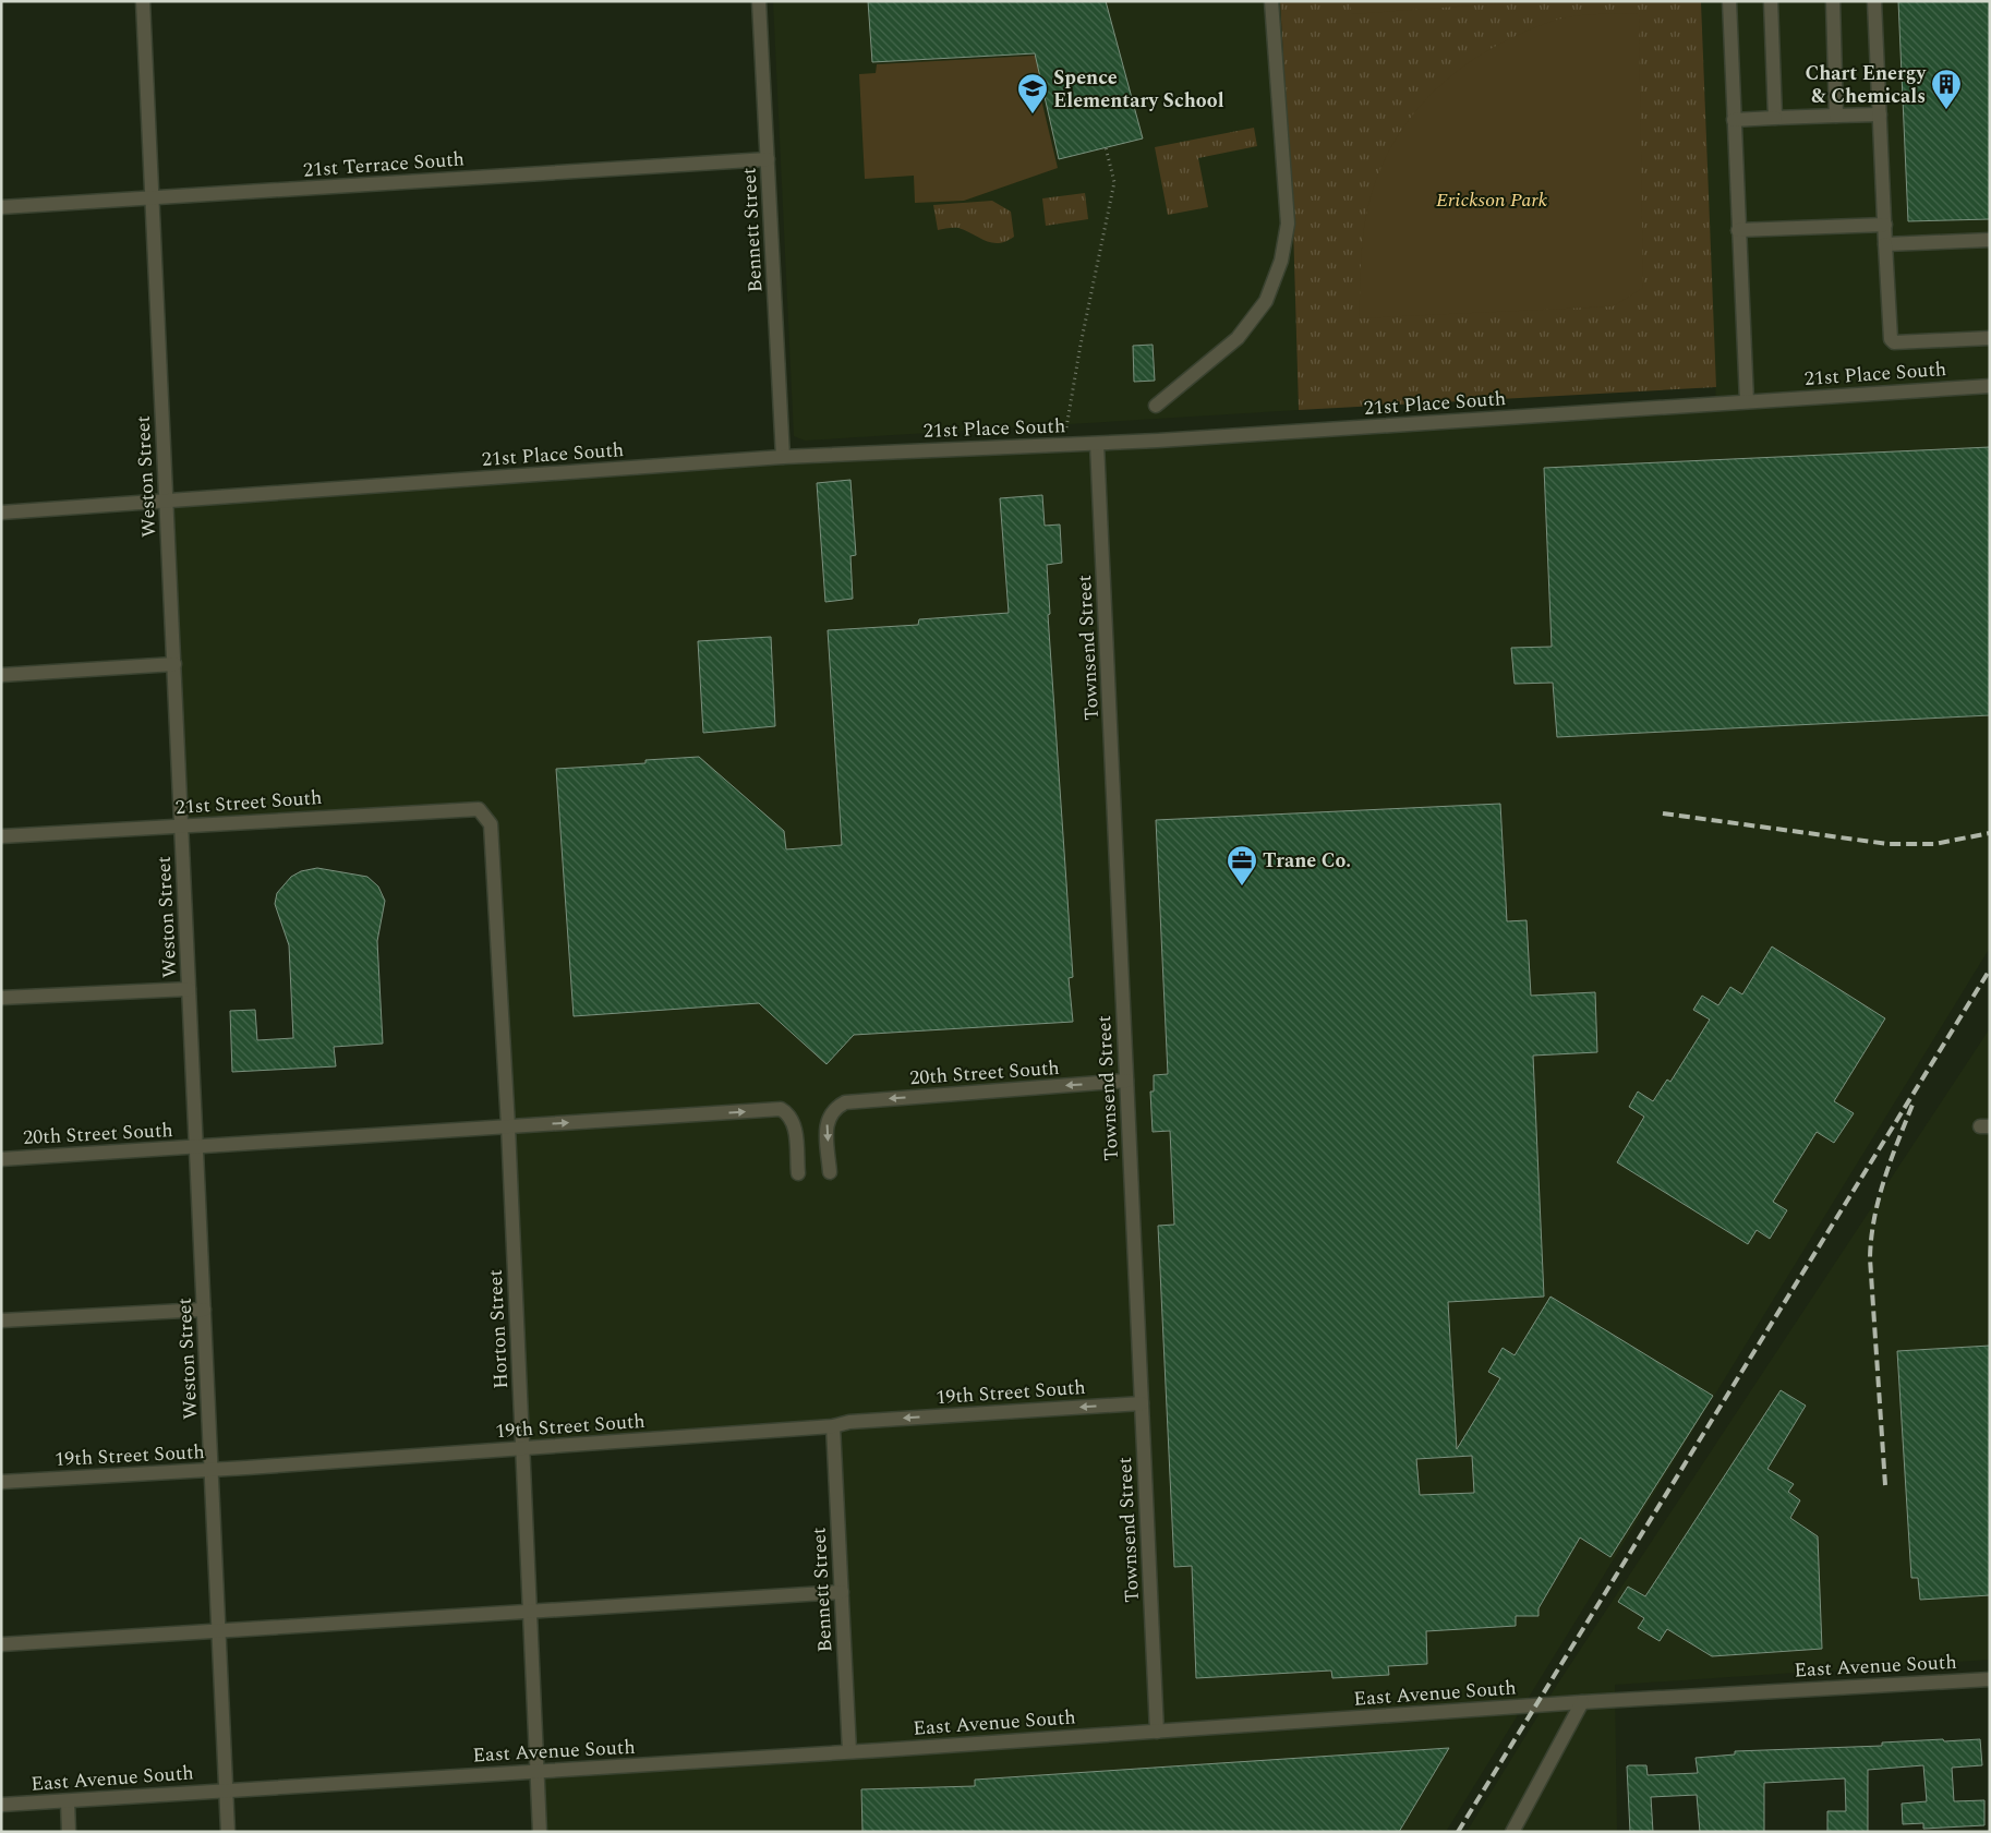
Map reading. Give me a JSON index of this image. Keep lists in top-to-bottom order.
{
  "streets": {
    "street": [
      "21st Terrace South",
      "Bennett Street",
      "21st Place South",
      "Weston Street",
      "Townsend Street",
      "21st Street South",
      "20th Street South",
      "Horton Street",
      "19th Street South",
      "East Avenue South"
    ]
  },
  "crossings": [
    ["21st Terrace South", "Bennett Street"],
    ["21st Terrace South", "Weston Street"],
    ["Bennett Street", "21st Place South"],
    ["Bennett Street", "19th Street South"],
    ["Bennett Street", "East Avenue South"],
    ["21st Place South", "Weston Street"],
    ["21st Place South", "Townsend Street"],
    ["Weston Street", "21st Street South"],
    ["Weston Street", "20th Street South"],
    ["Weston Street", "19th Street South"],
    ["Weston Street", "East Avenue South"],
    ["Townsend Street", "20th Street South"],
    ["Townsend Street", "19th Street South"],
    ["Townsend Street", "East Avenue South"],
    ["21st Street South", "Horton Street"],
    ["20th Street South", "Horton Street"],
    ["Horton Street", "19th Street South"],
    ["Horton Street", "East Avenue South"]
  ],
  "one_way": ["20th Street South"],
  "parks": ["Erickson Park"],
  "places": {
    "building": ["Chart Energy & Chemicals"],
    "school or university": ["Spence Elementary School"],
    "office": ["Trane Co."]
  }
}
